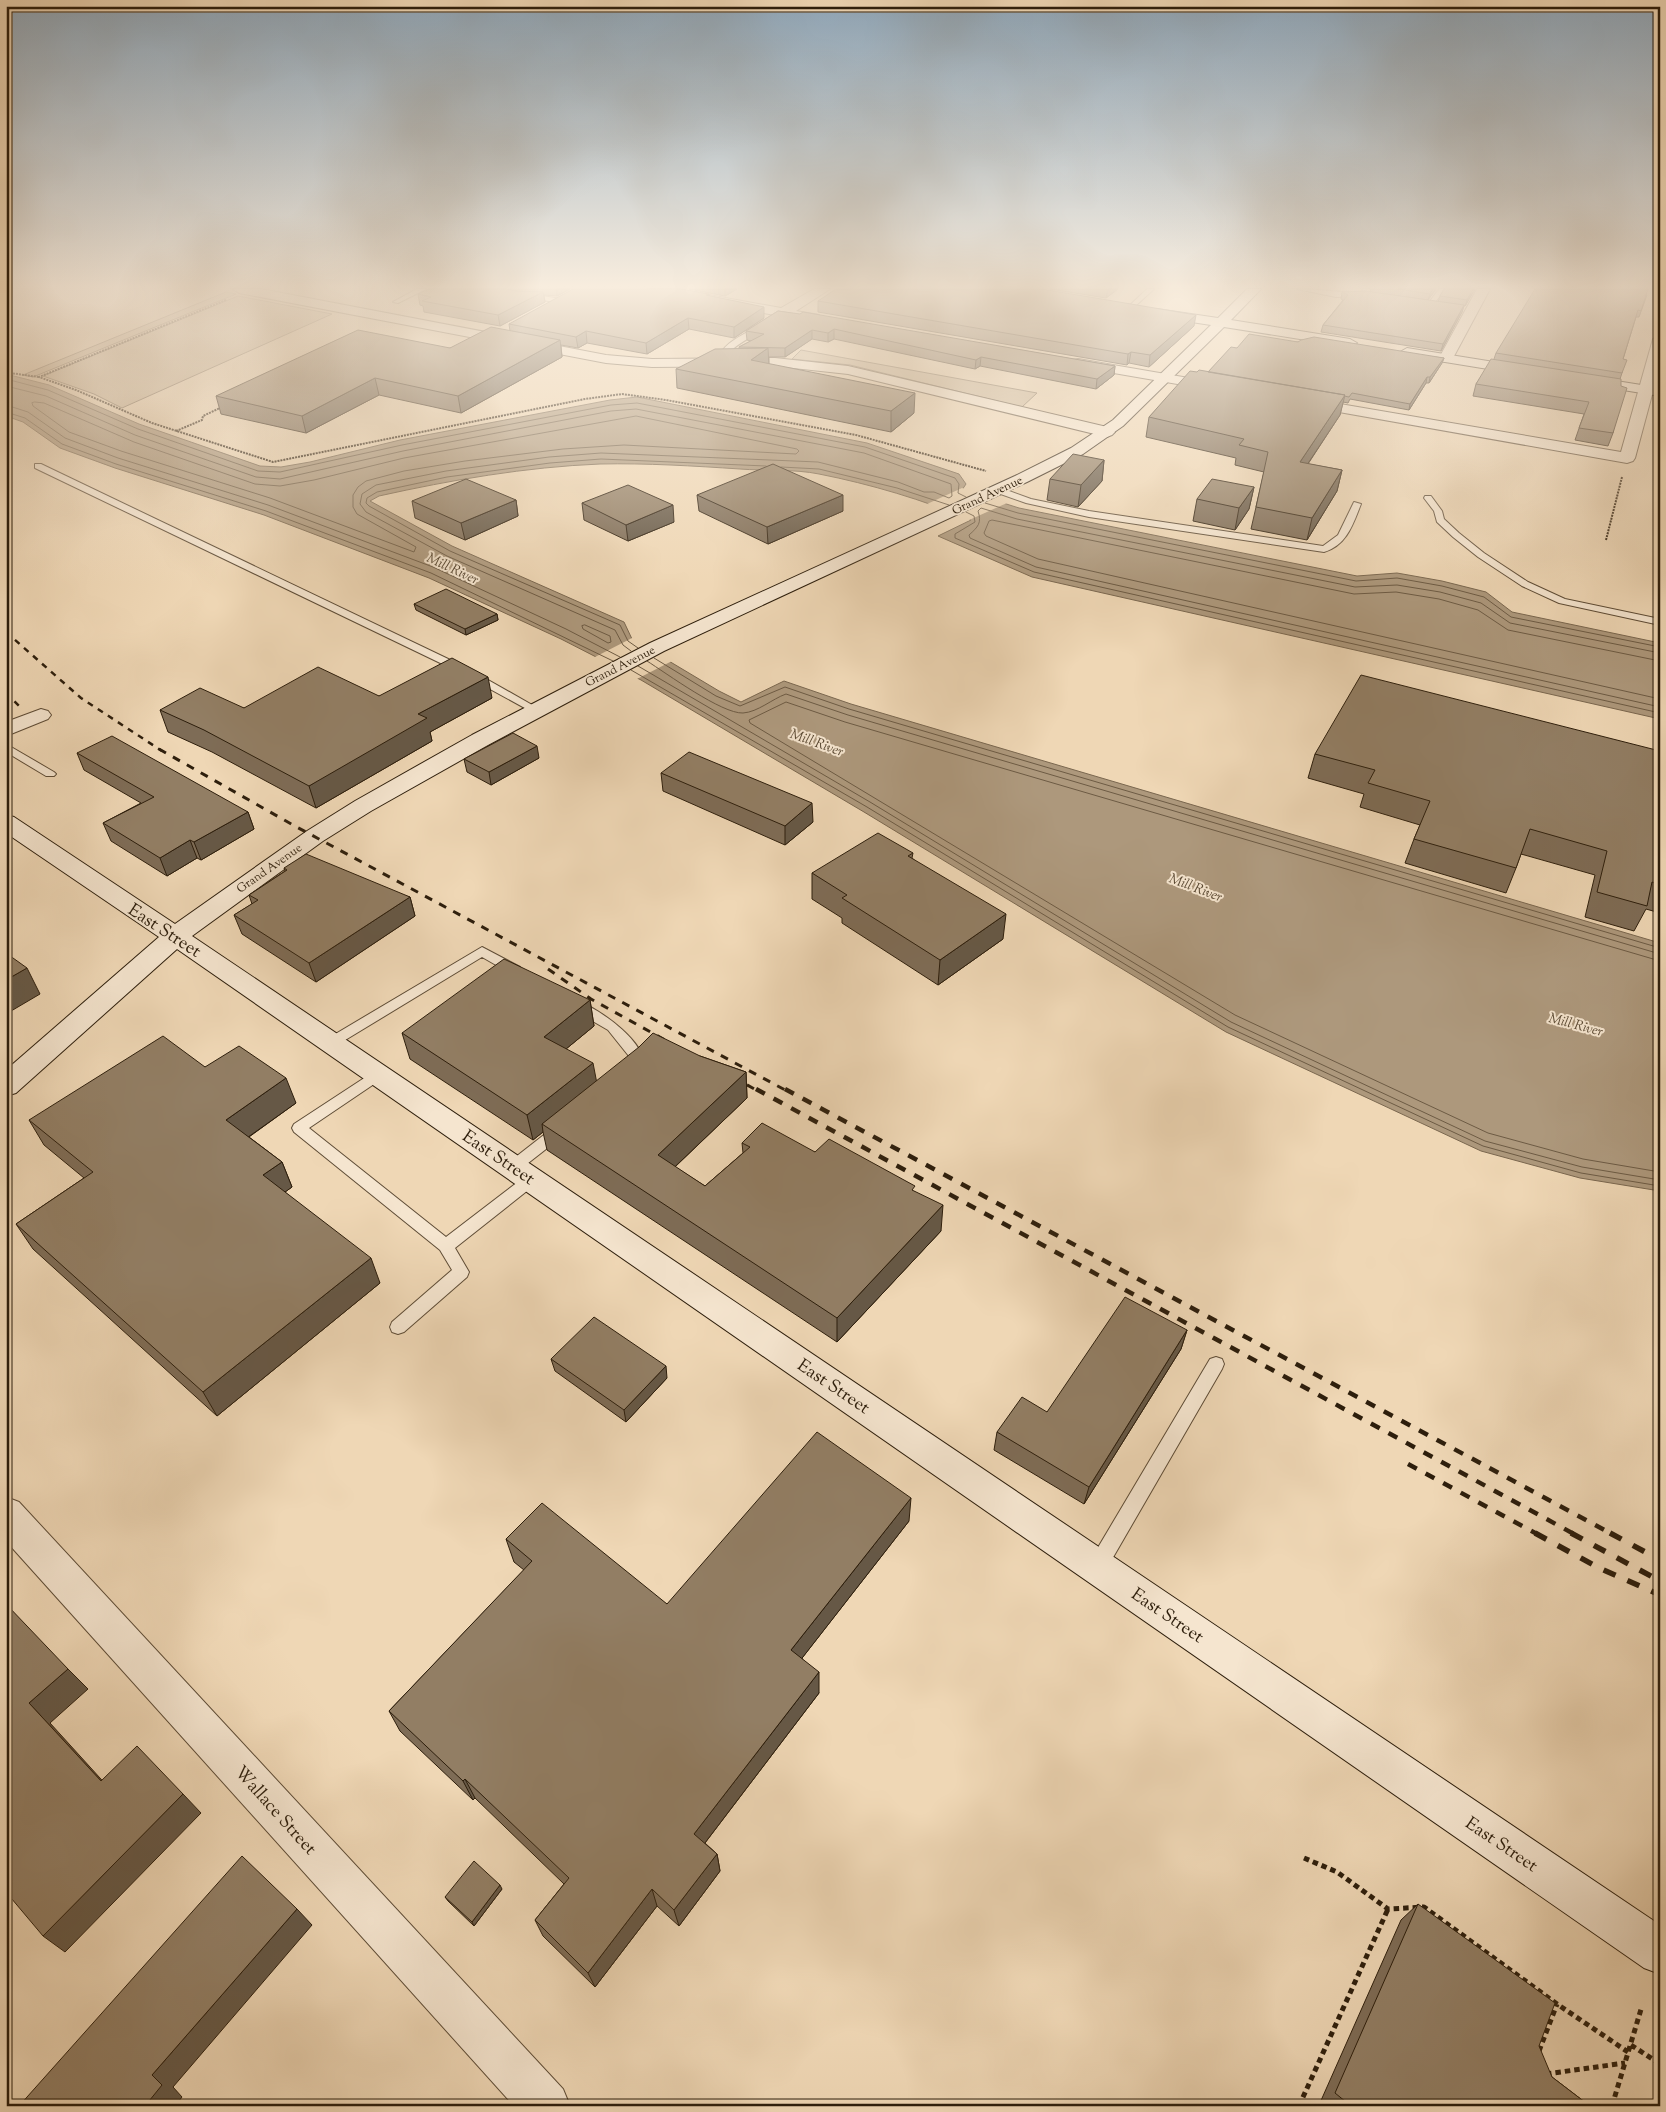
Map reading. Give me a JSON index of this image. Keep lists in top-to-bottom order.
{
  "streets": {
    "street": ["Grand Avenue", "East Street", "Wallace Street"]
  },
  "crossings": [
    ["Grand Avenue", "East Street"]
  ],
  "water": ["Mill River"]
}
